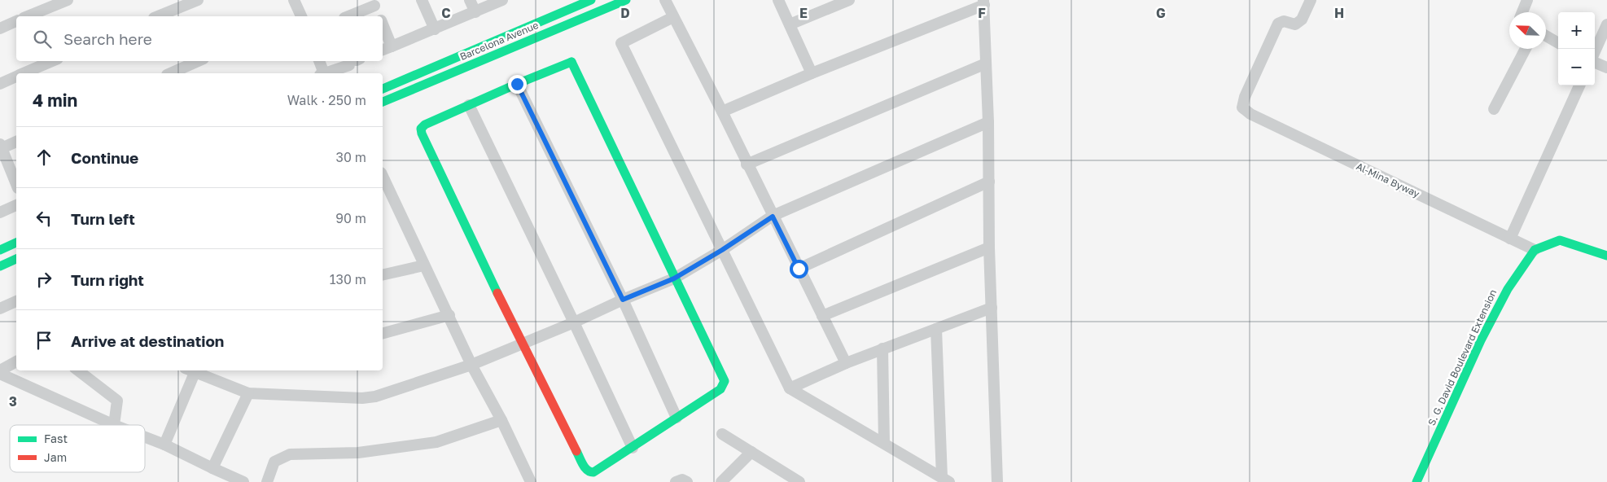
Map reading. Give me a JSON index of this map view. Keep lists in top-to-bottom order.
{
  "streets": {
    "street": ["Barcelona Avenue", "Al-Mina Byway", "S. G. David Boulevard Extension"]
  },
  "crossings": [
    ["Al-Mina Byway", "S. G. David Boulevard Extension"]
  ],
  "legend": ["Fast", "Jam"],
  "north": "top left",
  "page": {
    "map_buttons": ["+", "−"],
    "search": "Search here",
    "heading": ["4 min", "Walk · 250 m"],
    "list": [
      ["Continue", "30 m"],
      ["Turn left", "90 m"],
      ["Turn right", "130 m"],
      "Arrive at destination"
    ]
  },
  "grid": {
    "columns": [
      "C",
      "D",
      "E",
      "F",
      "G",
      "H"
    ],
    "rows": ["3"]
  }
}
